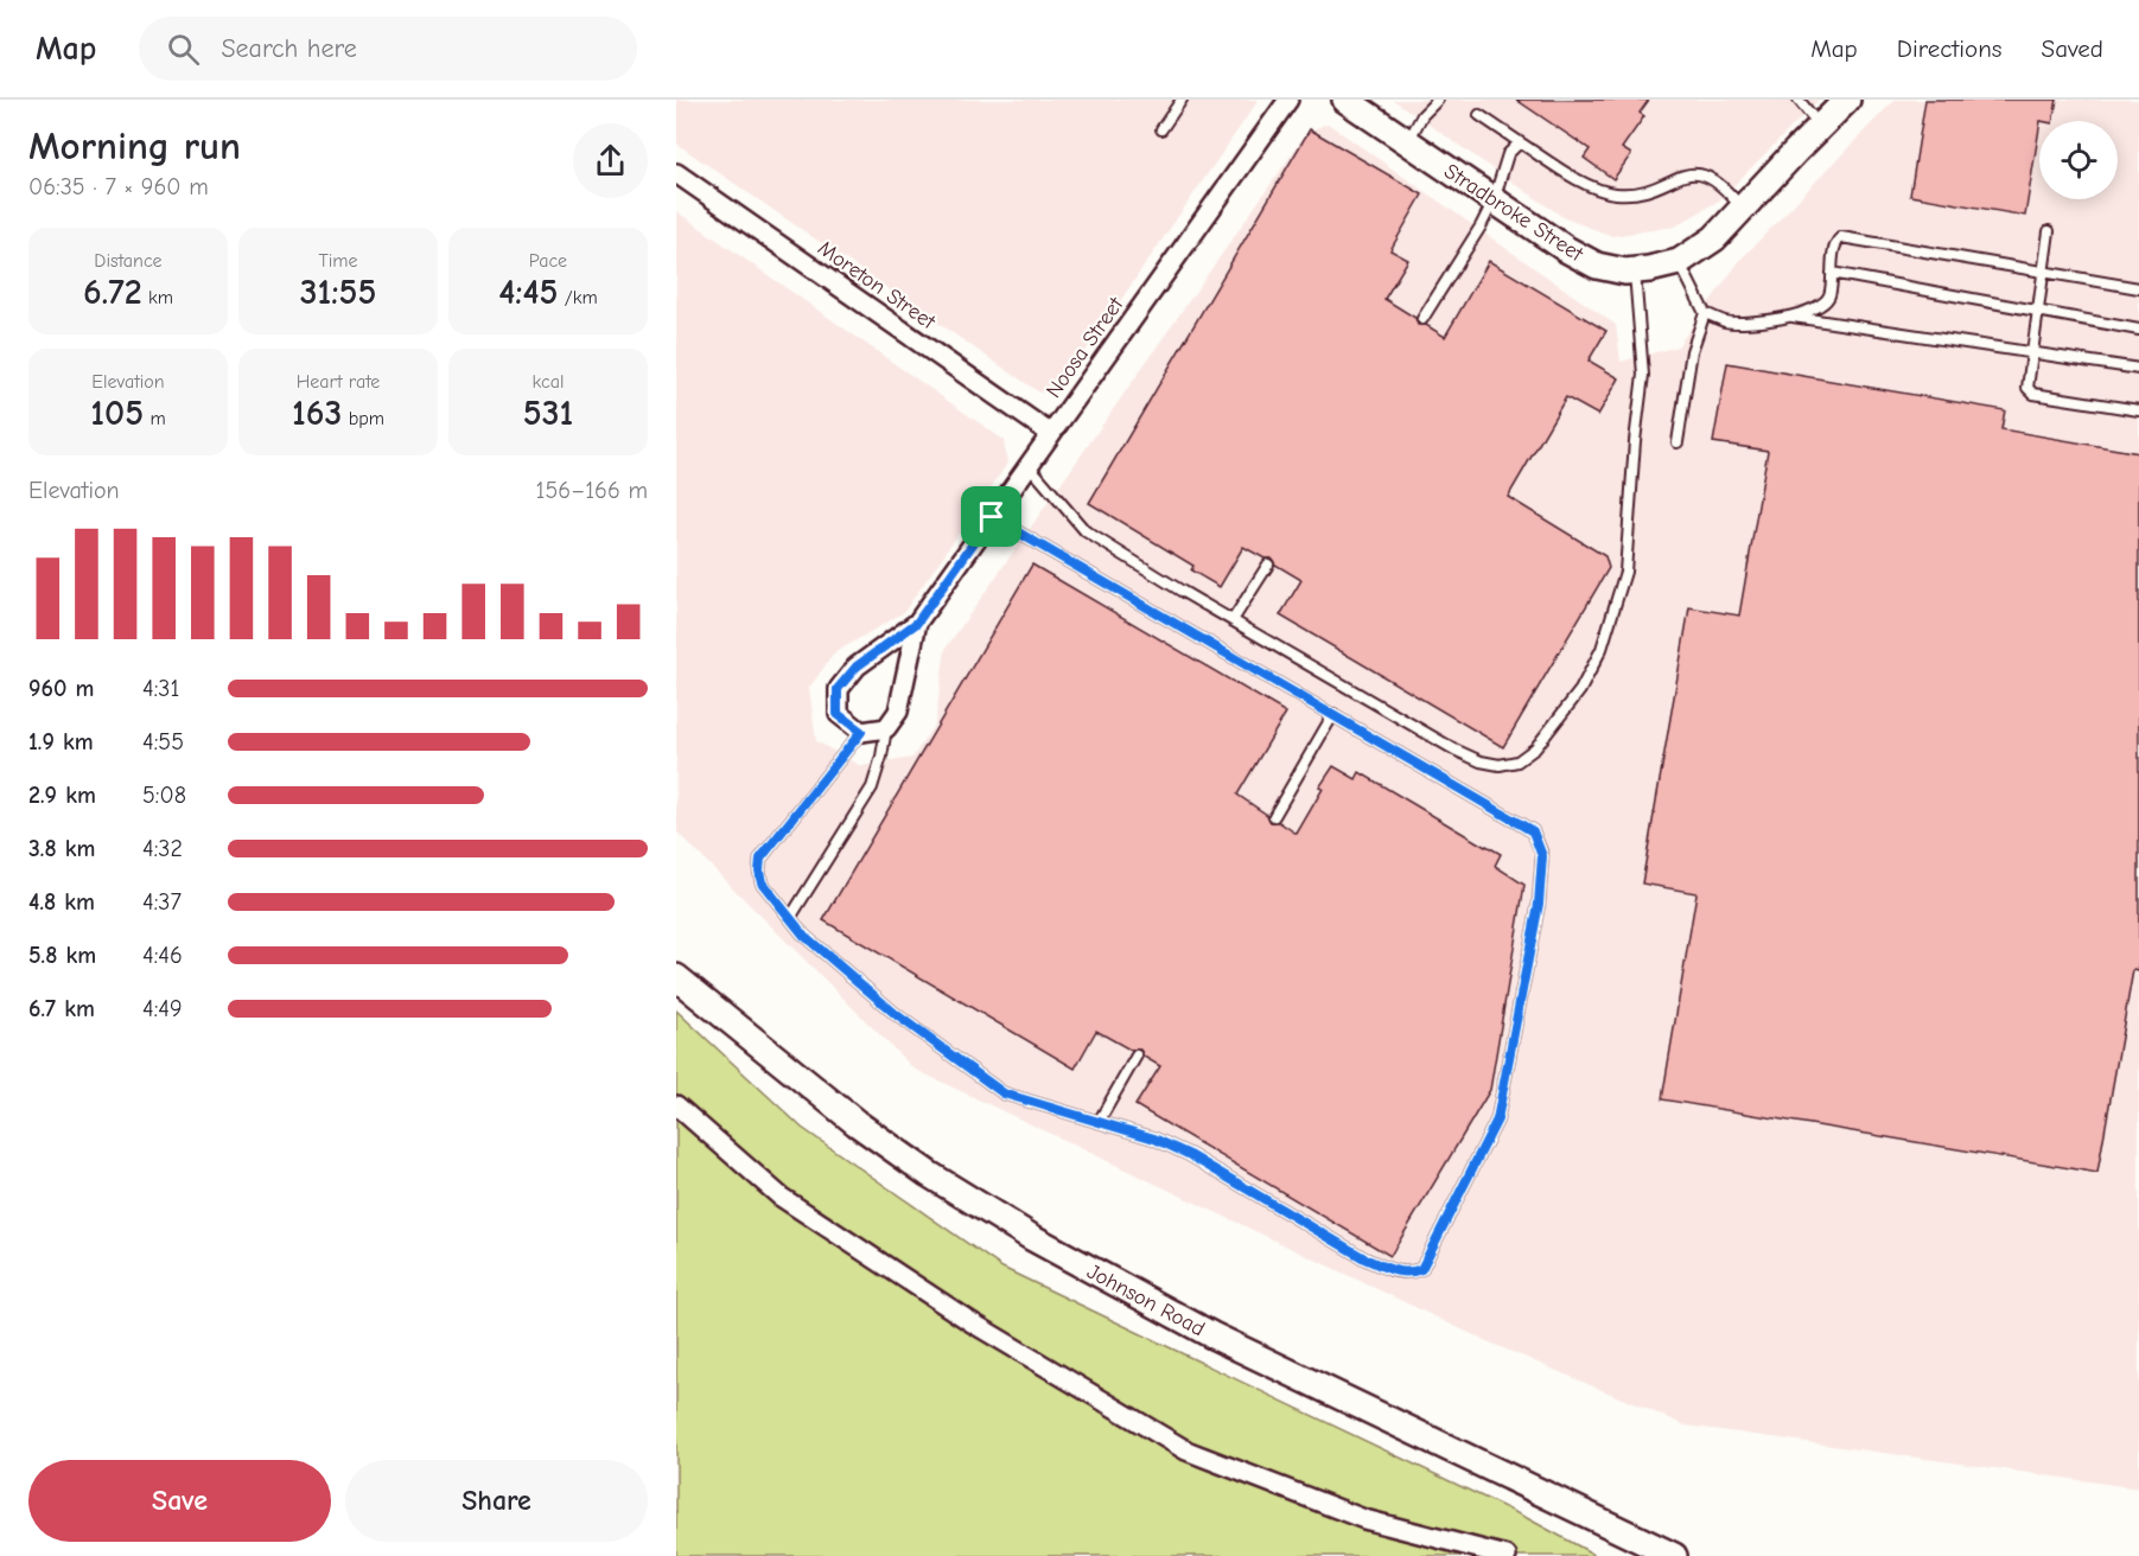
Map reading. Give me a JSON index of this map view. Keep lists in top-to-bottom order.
{
  "streets": {
    "main road": ["Stradbroke Street", "Johnson Road"],
    "street": ["Moreton Street", "Noosa Street"]
  },
  "crossings": [
    ["Moreton Street", "Noosa Street"]
  ],
  "page": {
    "header": "Map",
    "search": "Search here",
    "nav": ["Map", "Directions", "Saved"],
    "heading": ["Morning run", "06:35 · 7 × 960 m"],
    "stats": [
      ["Distance", "6.72 km"],
      ["Time", "31:55"],
      ["Pace", "4:45 /km"],
      ["Elevation", "105 m"],
      ["Heart rate", "163 bpm"],
      ["kcal", "531"]
    ],
    "chart": ["Elevation", "156–166 m"],
    "list": [
      {
        "name": "960 m",
        "note": "4:31"
      },
      {
        "name": "1.9 km",
        "note": "4:55"
      },
      {
        "name": "2.9 km",
        "note": "5:08"
      },
      {
        "name": "3.8 km",
        "note": "4:32"
      },
      {
        "name": "4.8 km",
        "note": "4:37"
      },
      {
        "name": "5.8 km",
        "note": "4:46"
      },
      {
        "name": "6.7 km",
        "note": "4:49"
      }
    ],
    "buttons": ["Save", "Share"]
  }
}
